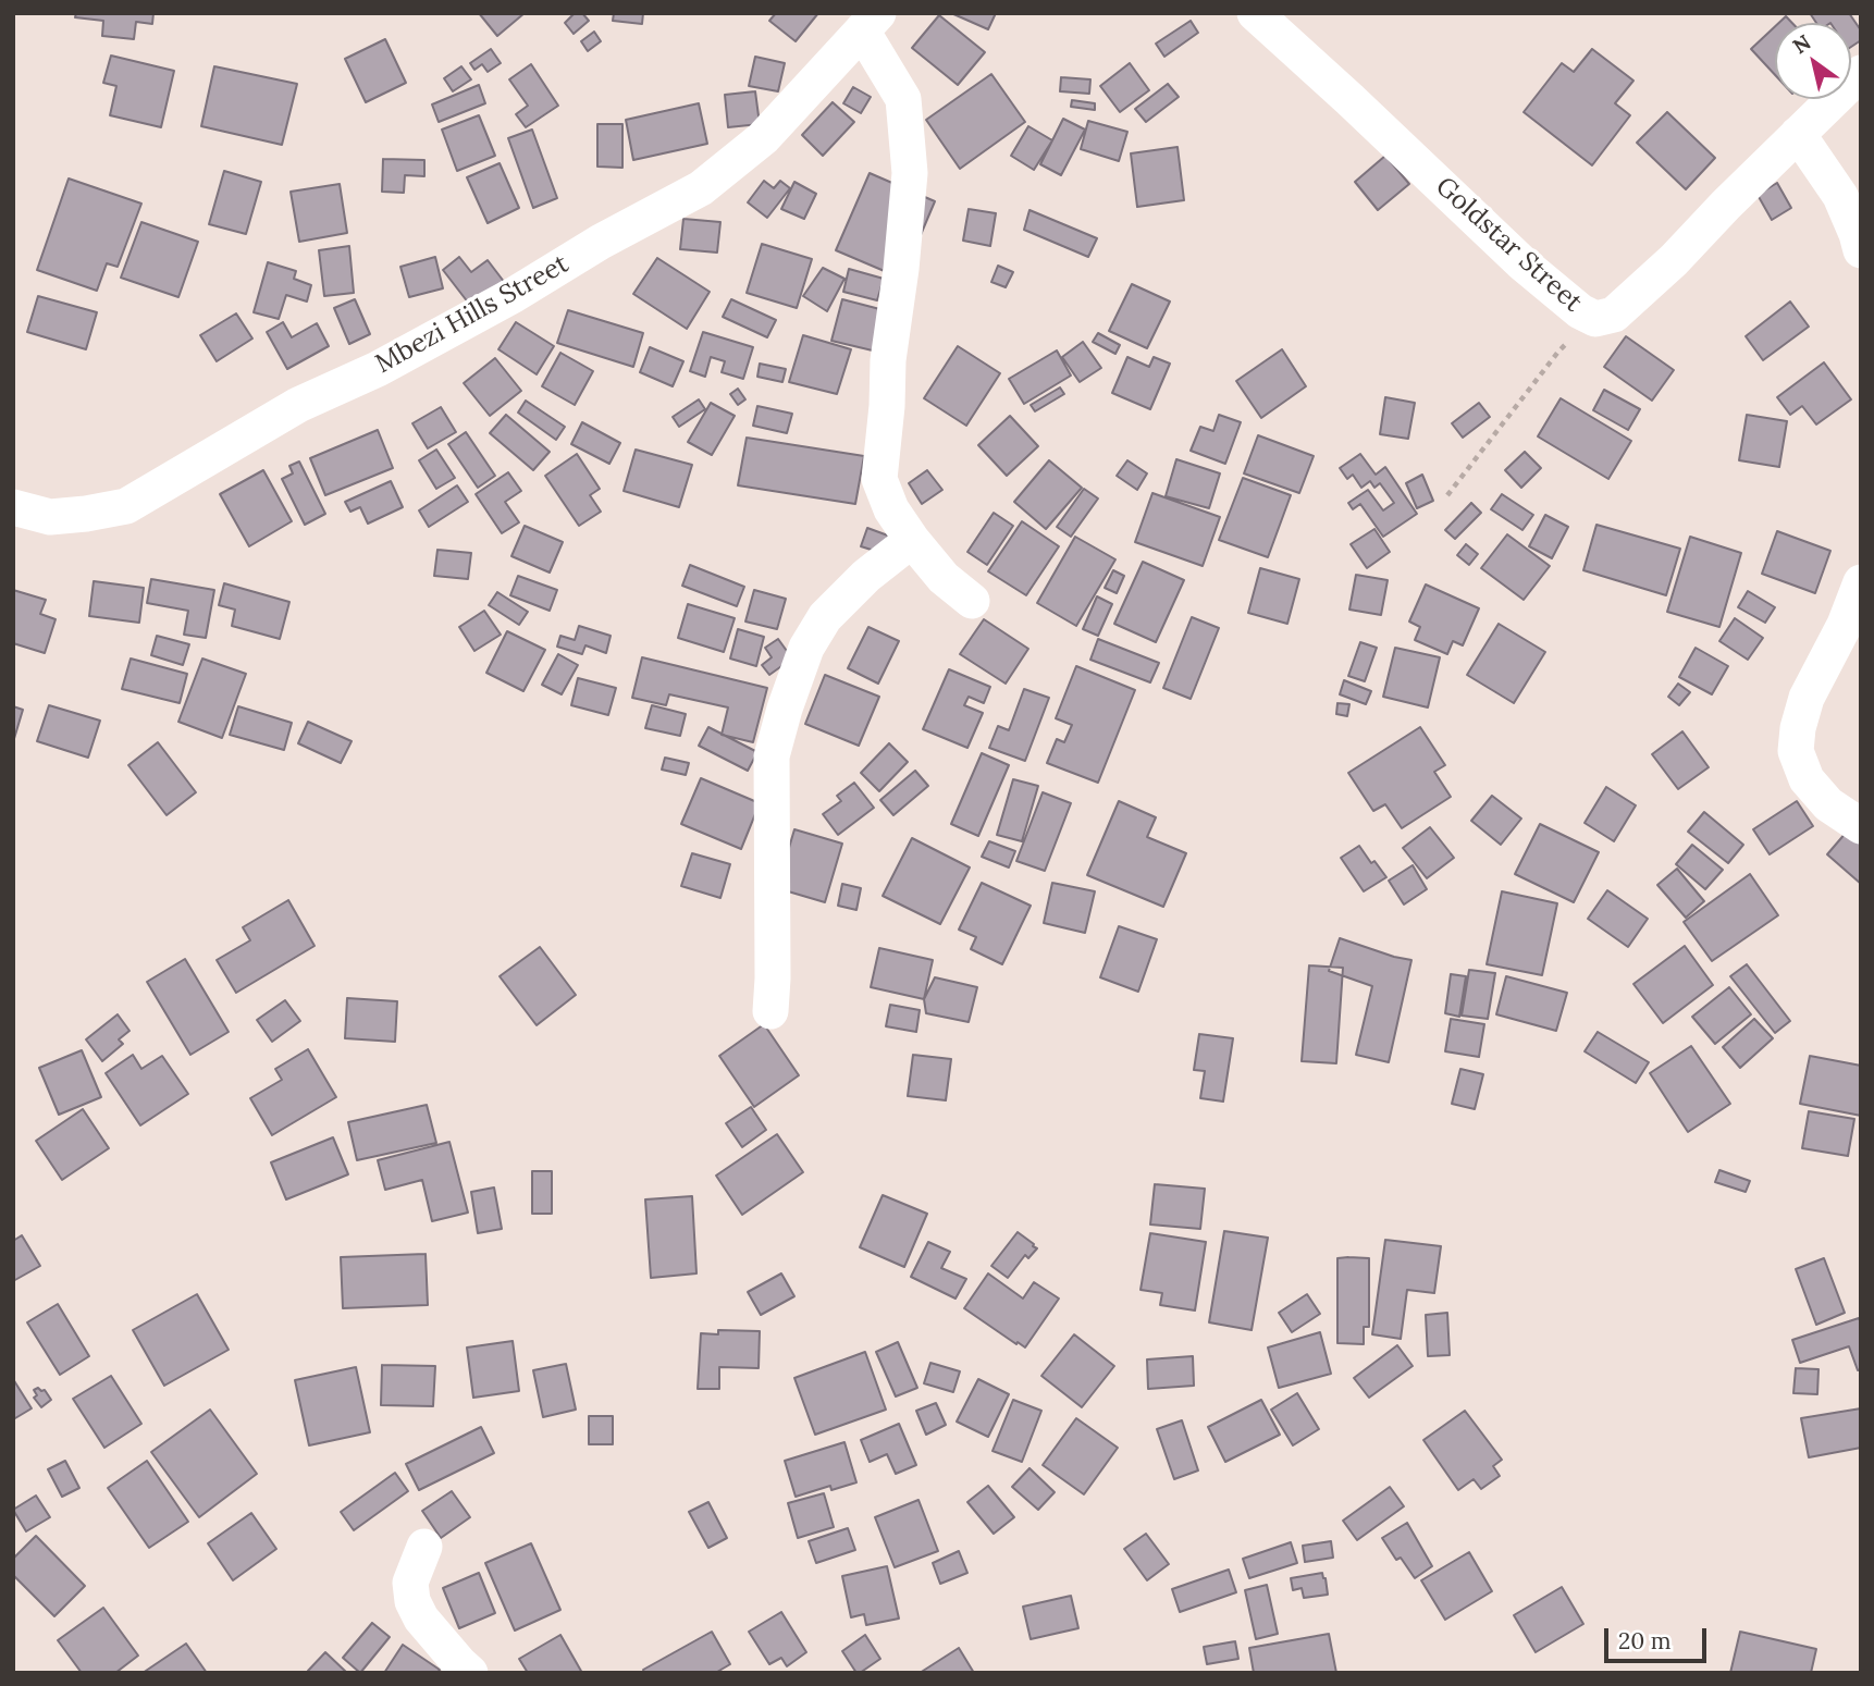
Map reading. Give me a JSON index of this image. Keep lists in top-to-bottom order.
{
  "streets": {
    "street": ["Goldstar Street", "Mbezi Hills Street"]
  },
  "scale_bar": "20 m",
  "north": "top left"
}
